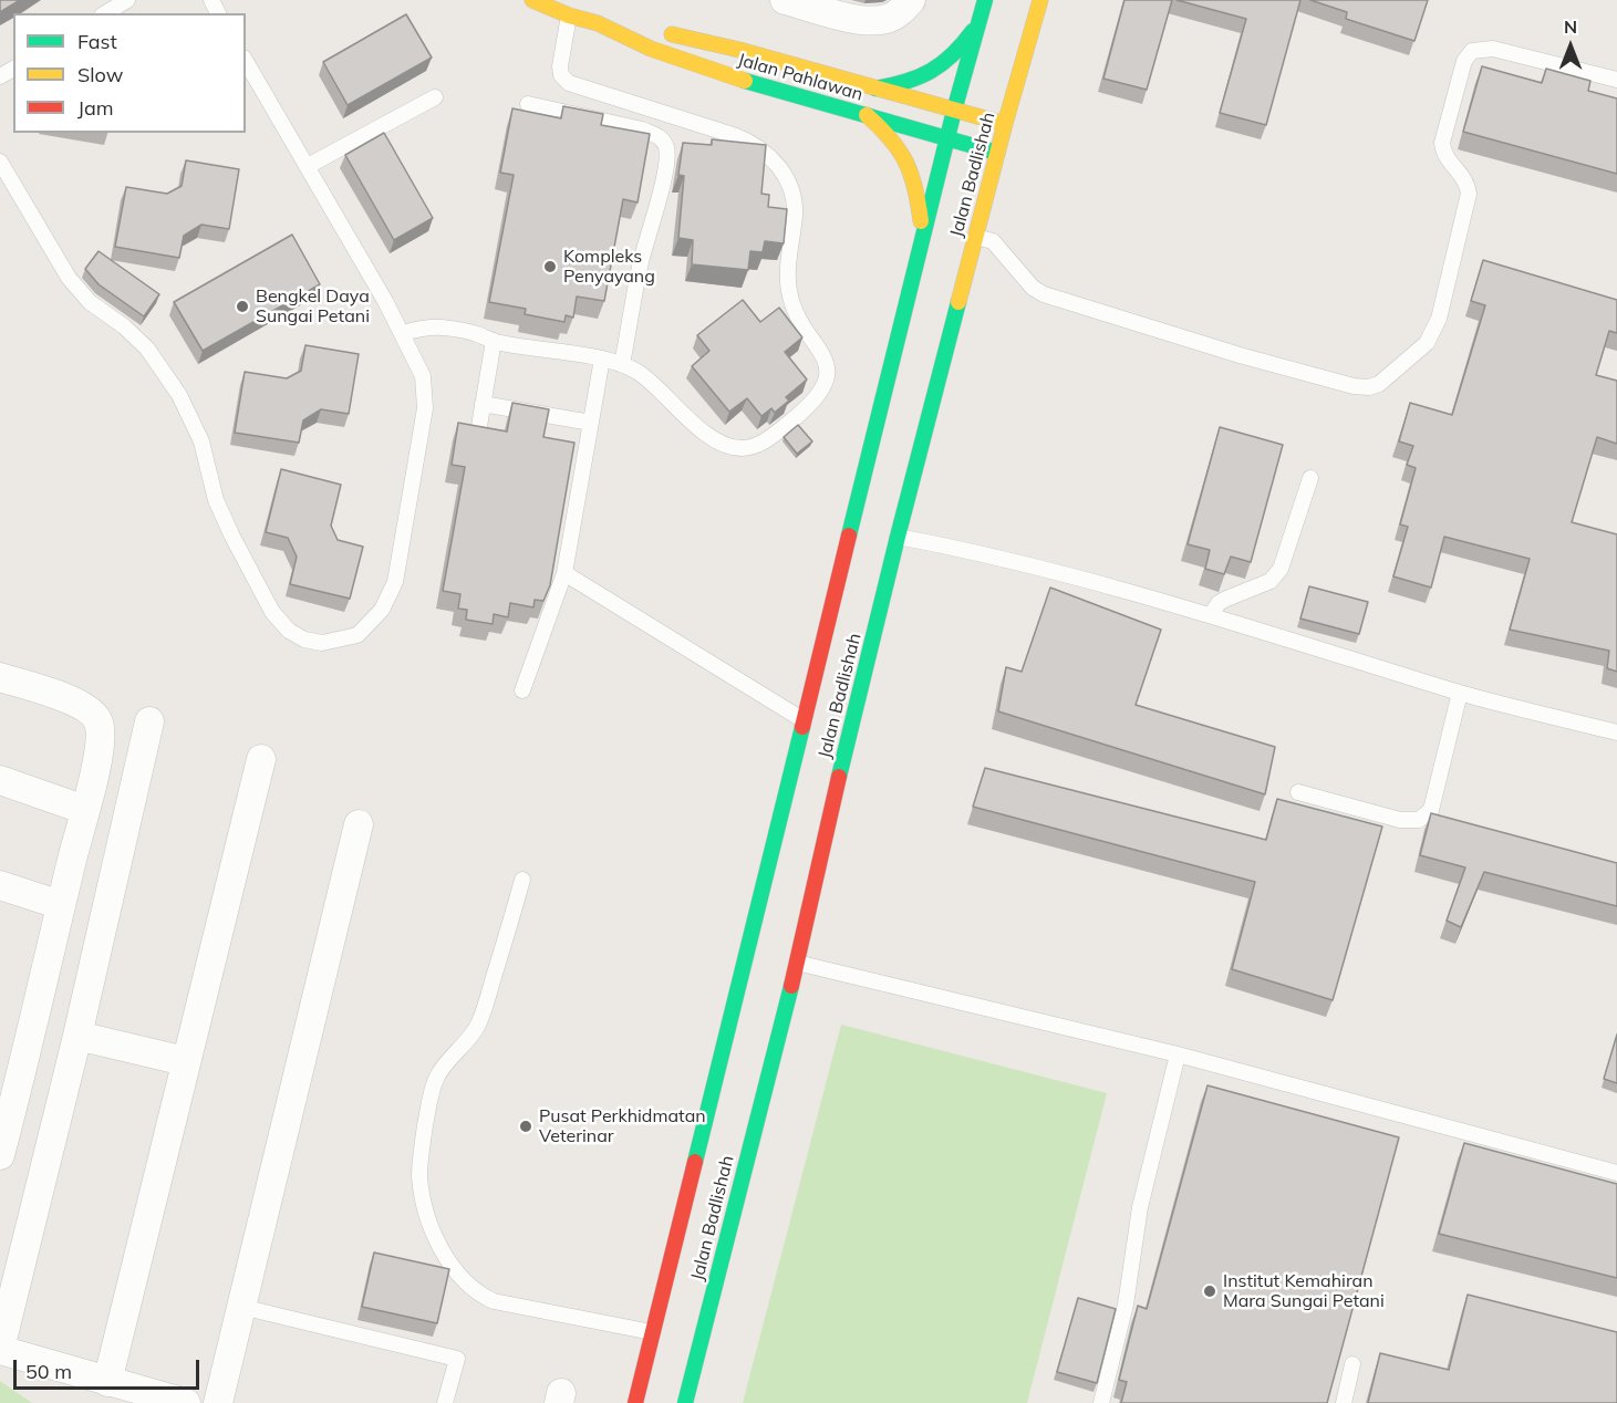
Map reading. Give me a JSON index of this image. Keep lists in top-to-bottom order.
{
  "streets": {
    "main road": ["Jalan Pahlawan", "Jalan Badlishah"]
  },
  "crossings": [
    ["Jalan Pahlawan", "Jalan Badlishah"]
  ],
  "places": [
    "Kompleks Penyayang",
    "Bengkel Daya Sungai Petani",
    "Pusat Perkhidmatan Veterinar",
    "Institut Kemahiran Mara Sungai Petani"
  ],
  "legend": ["Fast", "Slow", "Jam"],
  "scale_bar": "50 m",
  "north": "top"
}
